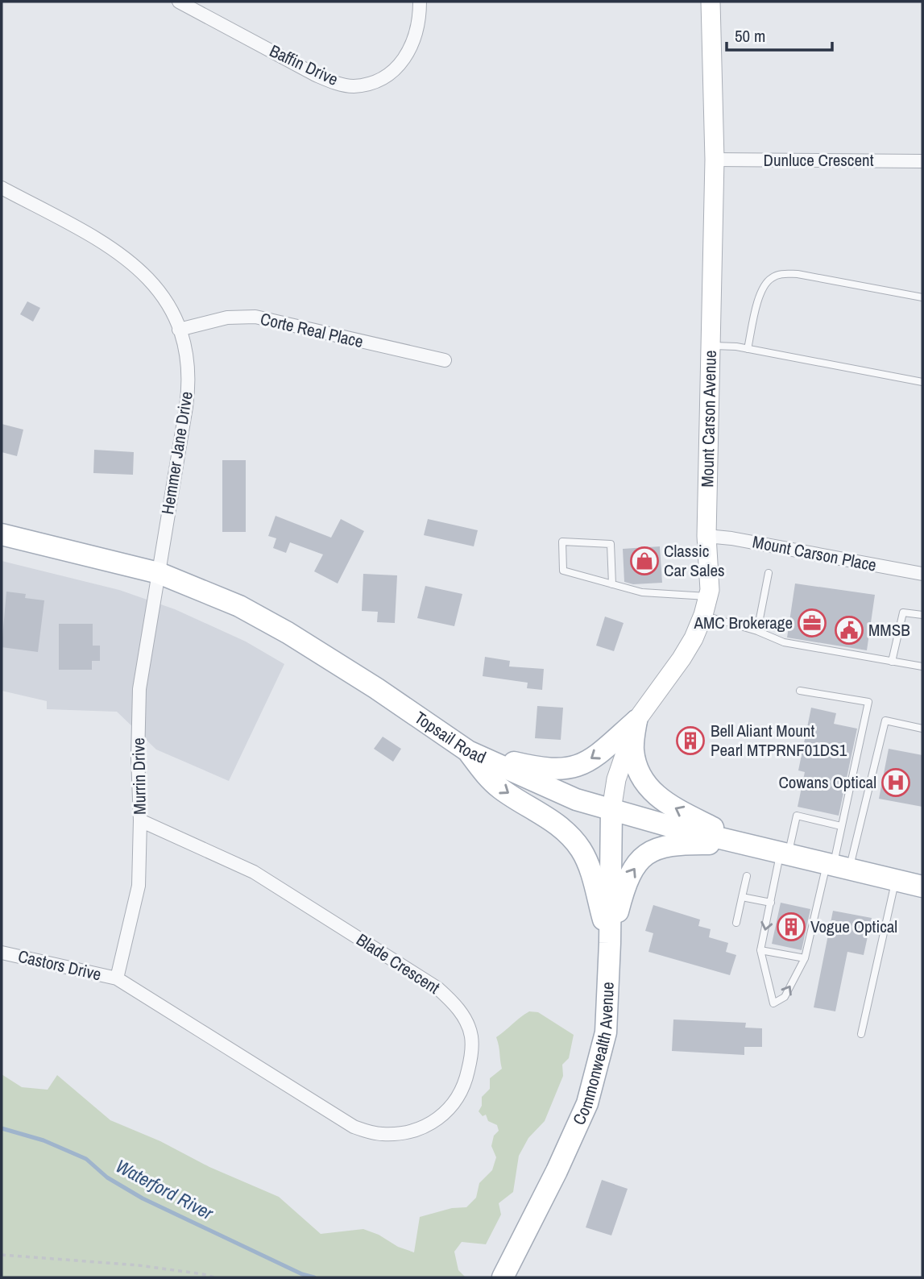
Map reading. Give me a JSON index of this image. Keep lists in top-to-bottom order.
{
  "streets": {
    "main road": ["Mount Carson Avenue", "Topsail Road", "Commonwealth Avenue"],
    "street": [
      "Baffin Drive",
      "Dunluce Crescent",
      "Corte Real Place",
      "Hemmer Jane Drive",
      "Mount Carson Place",
      "Murrin Drive",
      "Blade Crescent",
      "Castors Drive"
    ]
  },
  "crossings": [
    ["Dunluce Crescent", "Mount Carson Avenue"],
    ["Corte Real Place", "Hemmer Jane Drive"],
    ["Mount Carson Avenue", "Mount Carson Place"],
    ["Mount Carson Avenue", "Topsail Road"],
    ["Mount Carson Avenue", "Commonwealth Avenue"],
    ["Hemmer Jane Drive", "Topsail Road"],
    ["Hemmer Jane Drive", "Murrin Drive"],
    ["Topsail Road", "Murrin Drive"],
    ["Topsail Road", "Commonwealth Avenue"],
    ["Murrin Drive", "Blade Crescent"],
    ["Murrin Drive", "Castors Drive"],
    ["Blade Crescent", "Castors Drive"]
  ],
  "water": ["Waterford River"],
  "places": {
    "shop": ["Classic Car Sales"],
    "office": ["AMC Brokerage"],
    "public building": ["MMSB"],
    "building": ["Bell Aliant Mount Pearl MTPRNF01DS1", "Vogue Optical"],
    "hospital": ["Cowans Optical"]
  },
  "scale_bar": "50 m"
}
